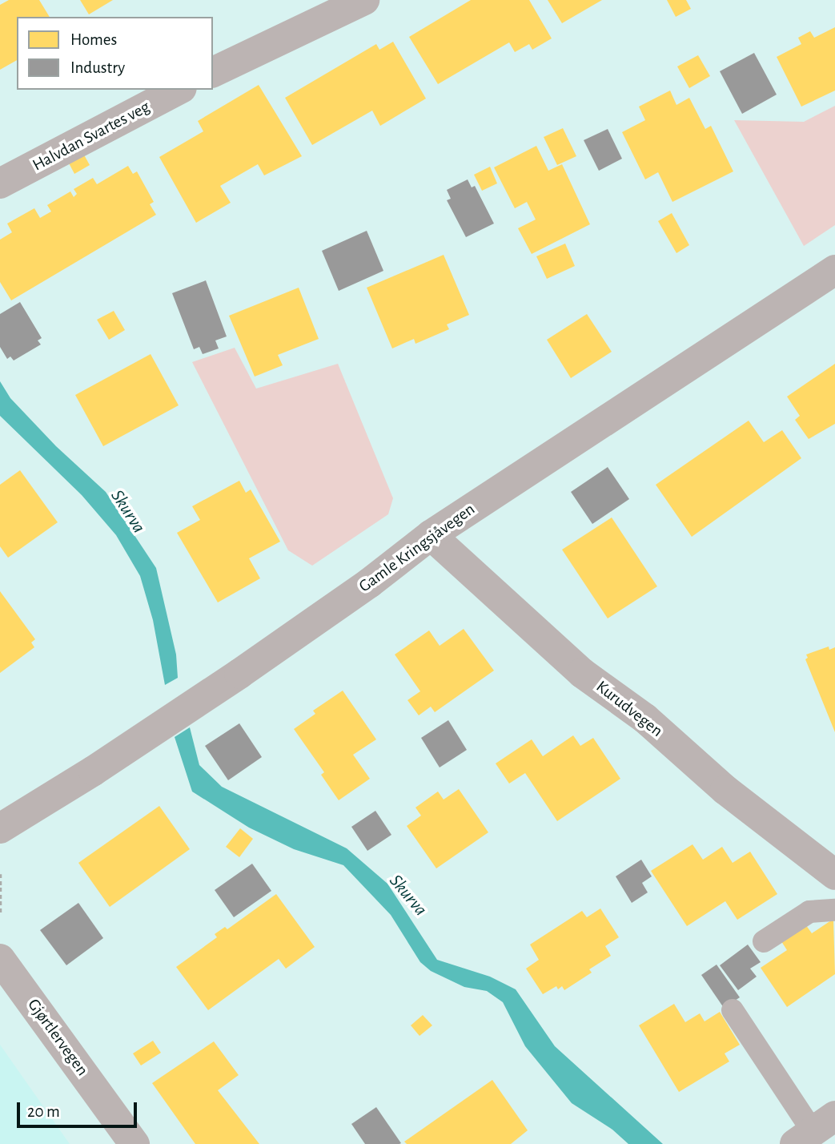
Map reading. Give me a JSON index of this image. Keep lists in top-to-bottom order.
{
  "streets": {
    "street": [
      "Halvdan Svartes veg",
      "Gamle Kringsjåvegen",
      "Kurudvegen",
      "Gjørtlervegen"
    ]
  },
  "crossings": [
    ["Gamle Kringsjåvegen", "Kurudvegen"]
  ],
  "water": ["Skurva"],
  "legend": ["Homes", "Industry"],
  "scale_bar": "20 m"
}
